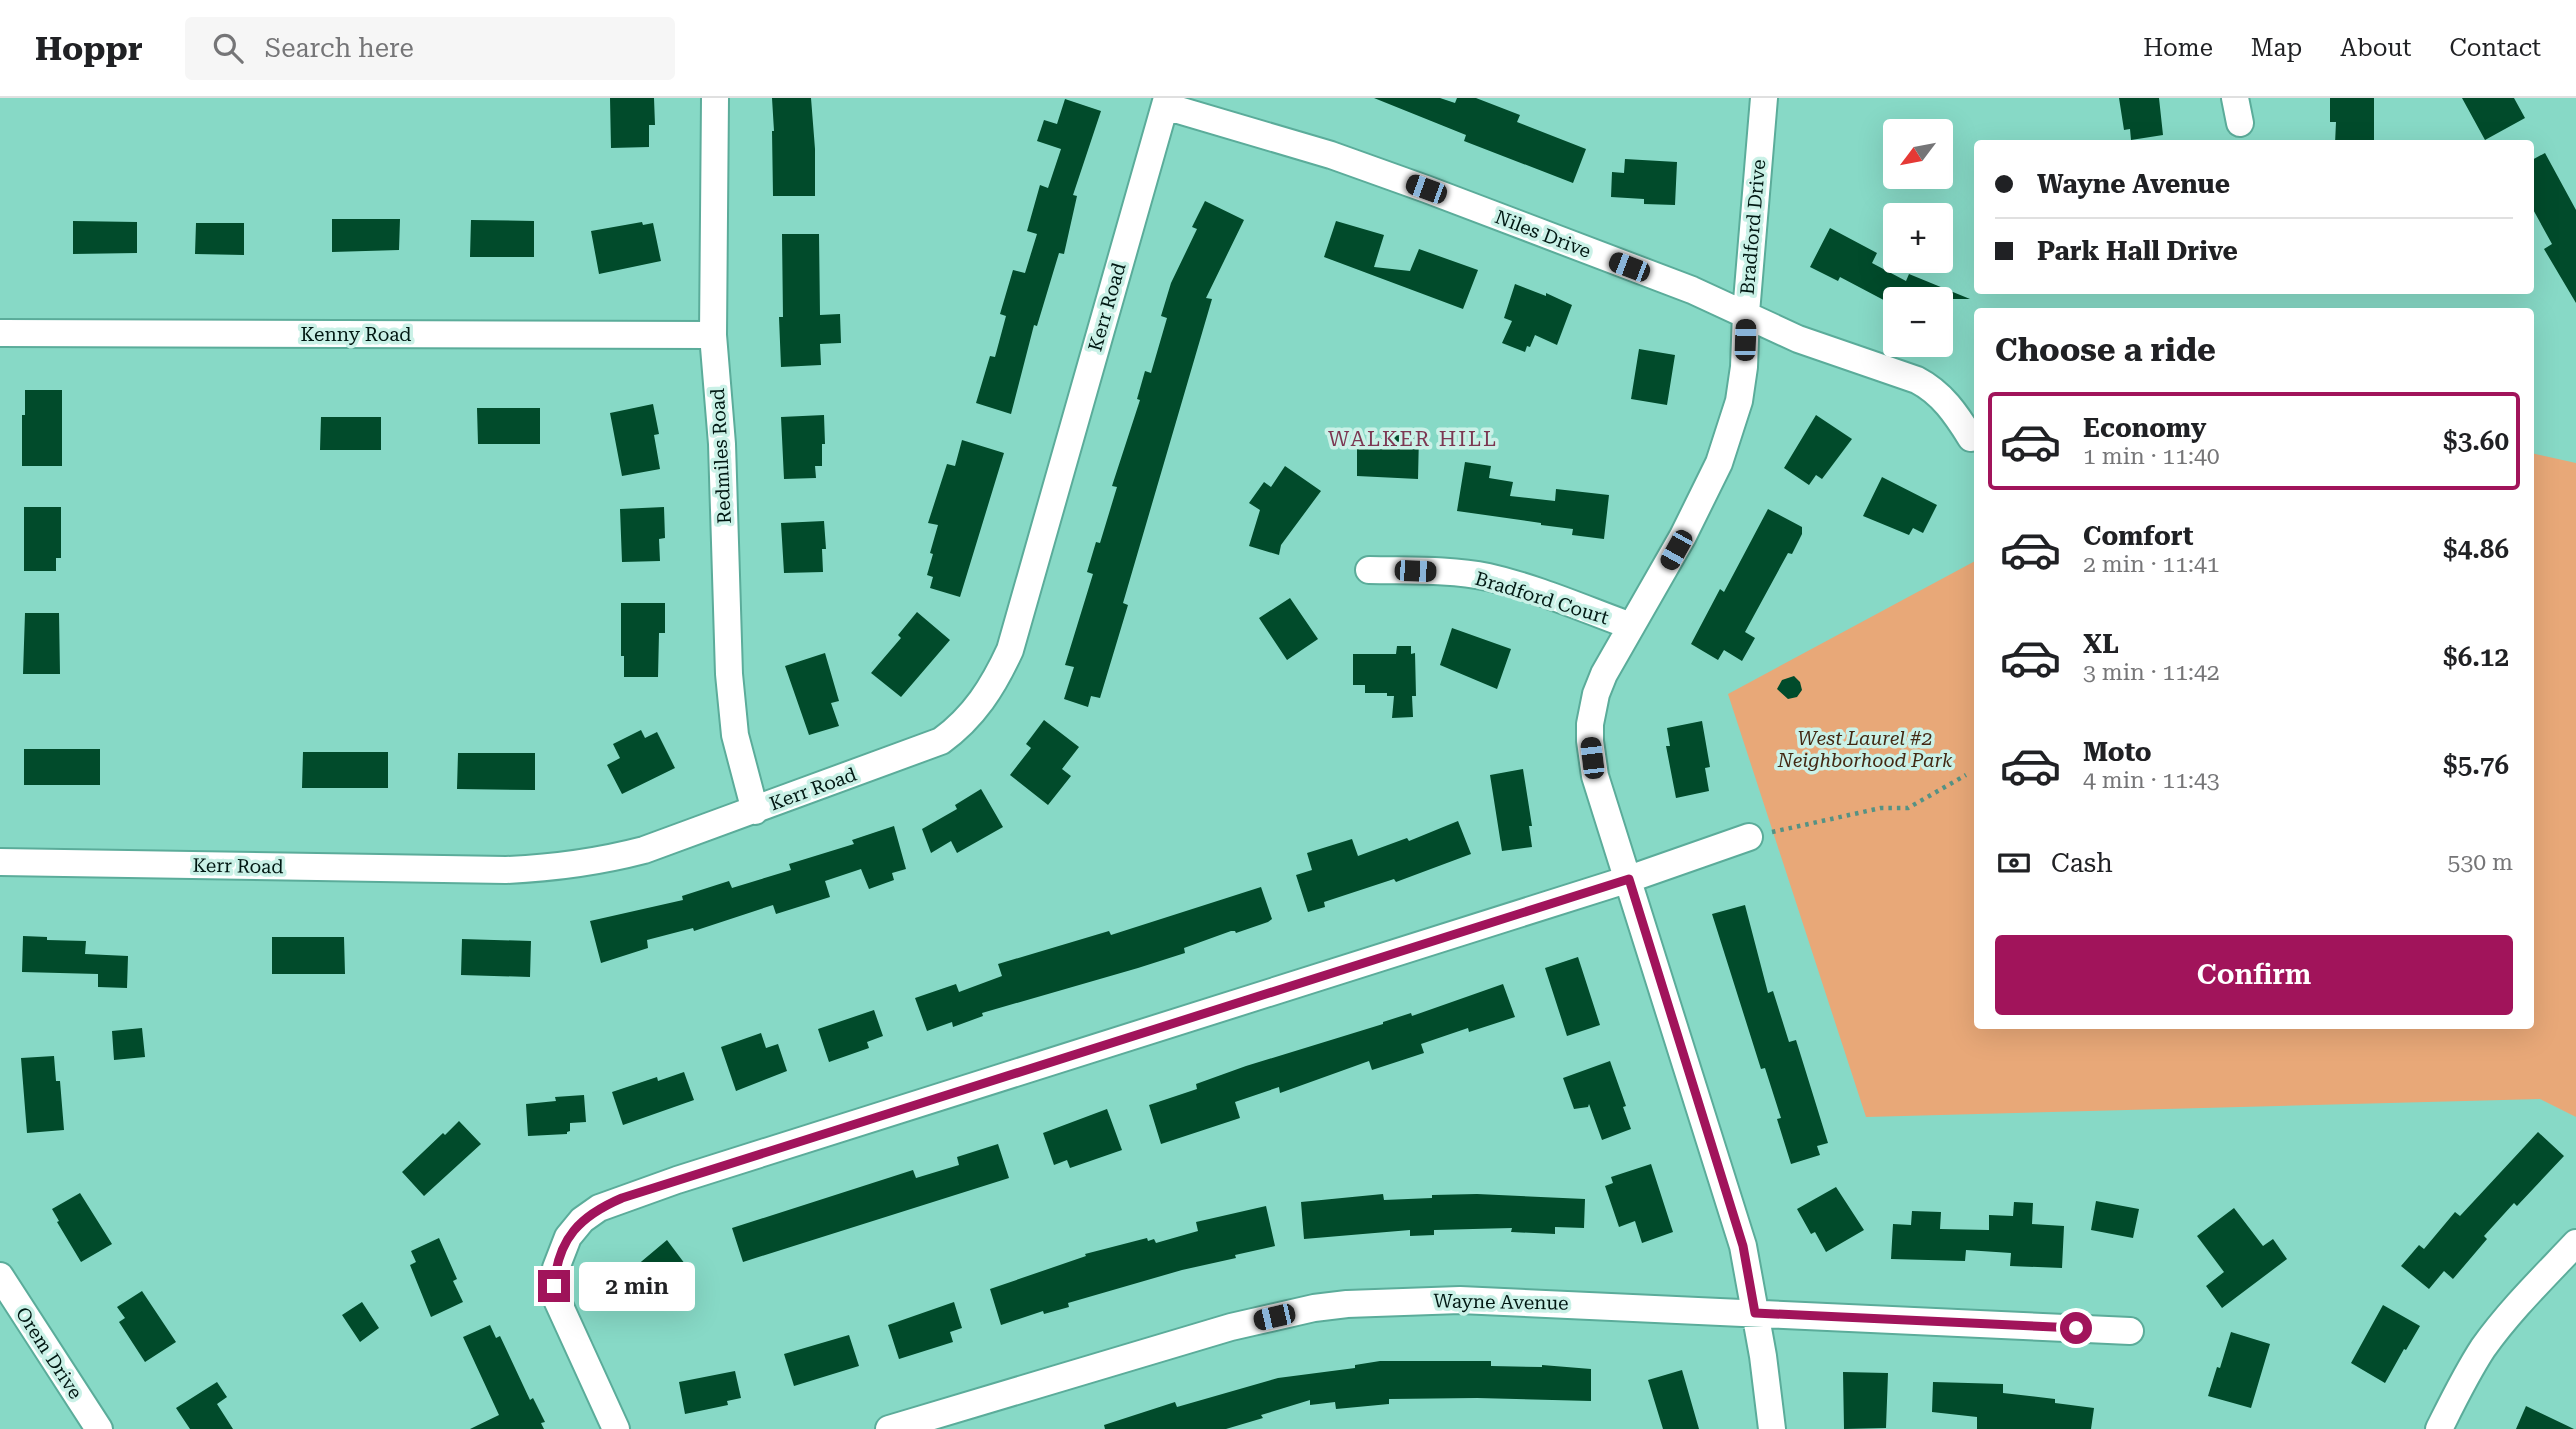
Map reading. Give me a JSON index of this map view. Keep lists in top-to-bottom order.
{
  "streets": {
    "street": [
      "Bradford Drive",
      "Niles Drive",
      "Kerr Road",
      "Kenny Road",
      "Redmiles Road",
      "Bradford Court",
      "Wayne Avenue",
      "Orem Drive"
    ]
  },
  "crossings": [
    ["Bradford Drive", "Niles Drive"],
    ["Bradford Drive", "Bradford Court"],
    ["Bradford Drive", "Wayne Avenue"],
    ["Niles Drive", "Kerr Road"],
    ["Kerr Road", "Redmiles Road"],
    ["Kenny Road", "Redmiles Road"]
  ],
  "districts": ["WALKER HILL"],
  "parks": ["West Laurel #2 Neighborhood Park"],
  "north": "bottom left",
  "page": {
    "header": "Hoppr",
    "search": "Search here",
    "nav": [
      "Home",
      "Map",
      "About",
      "Contact"
    ],
    "map_buttons": ["+", "−"],
    "banner": ["Wayne Avenue", "Park Hall Drive"],
    "heading": "Choose a ride",
    "list": [
      {
        "name": "Economy",
        "note": "1 min · 11:40",
        "value": "$3.60"
      },
      {
        "name": "Comfort",
        "note": "2 min · 11:41",
        "value": "$4.86"
      },
      {
        "name": "XL",
        "note": "3 min · 11:42",
        "value": "$6.12"
      },
      {
        "name": "Moto",
        "note": "4 min · 11:43",
        "value": "$5.76"
      }
    ],
    "pay": ["Cash", "530 m"],
    "buttons": "Confirm",
    "bubble": "2 min"
  }
}
